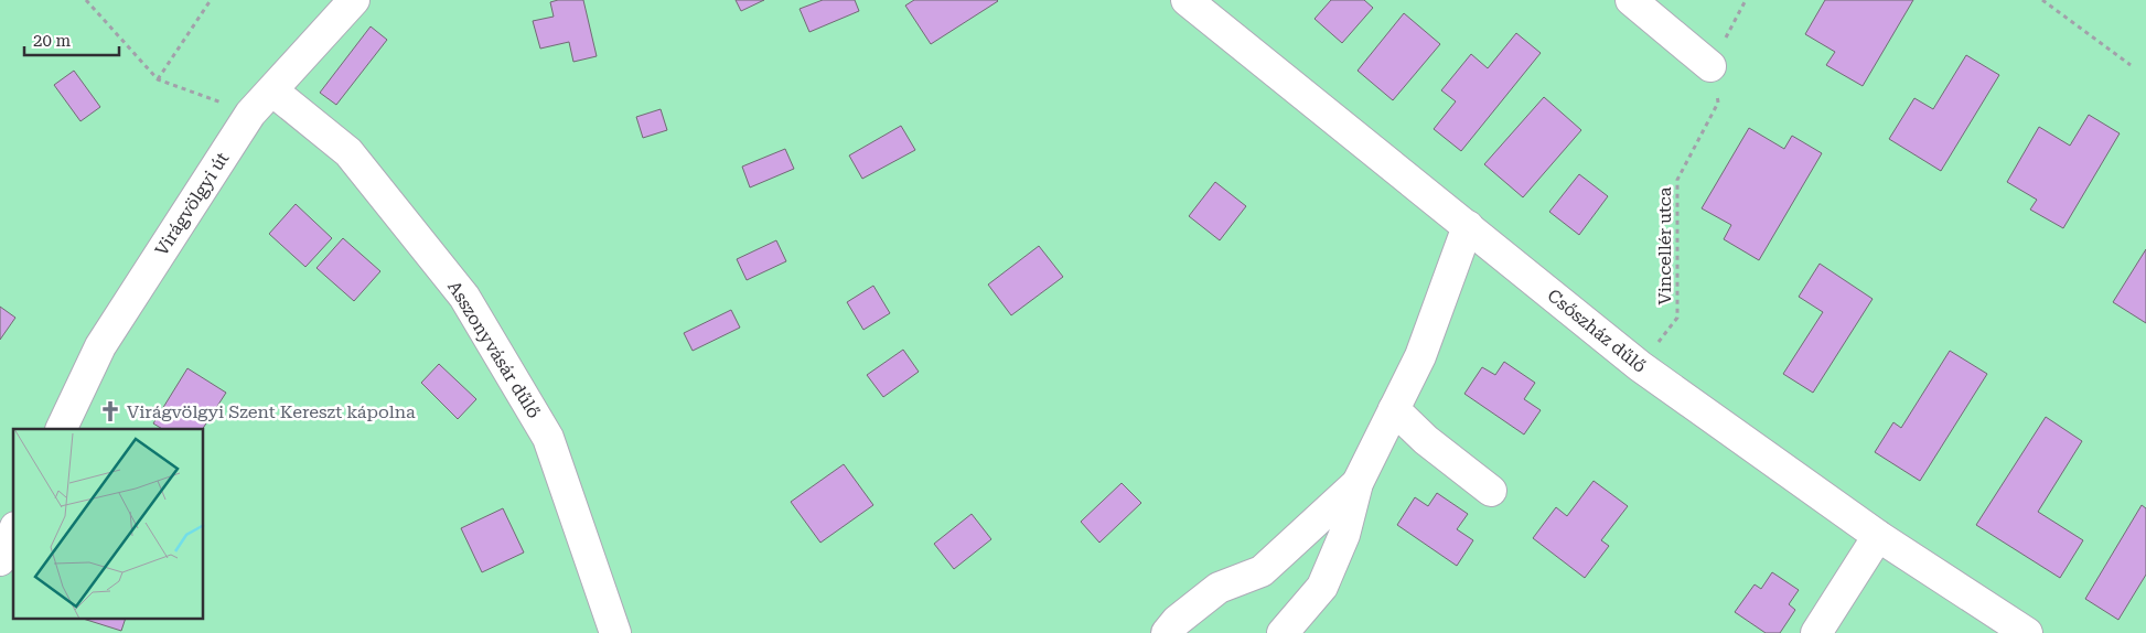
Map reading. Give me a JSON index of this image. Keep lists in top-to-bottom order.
{
  "streets": {
    "street": ["Virágvölgyi út", "Csőszház dűlő", "Asszonyvásár dűlő"],
    "path": ["Vincellér utca"]
  },
  "crossings": [
    ["Virágvölgyi út", "Asszonyvásár dűlő"],
    ["Vincellér utca", "Csőszház dűlő"]
  ],
  "places": {
    "church": ["Virágvölgyi Szent Kereszt kápolna"]
  },
  "scale_bar": "20 m"
}
